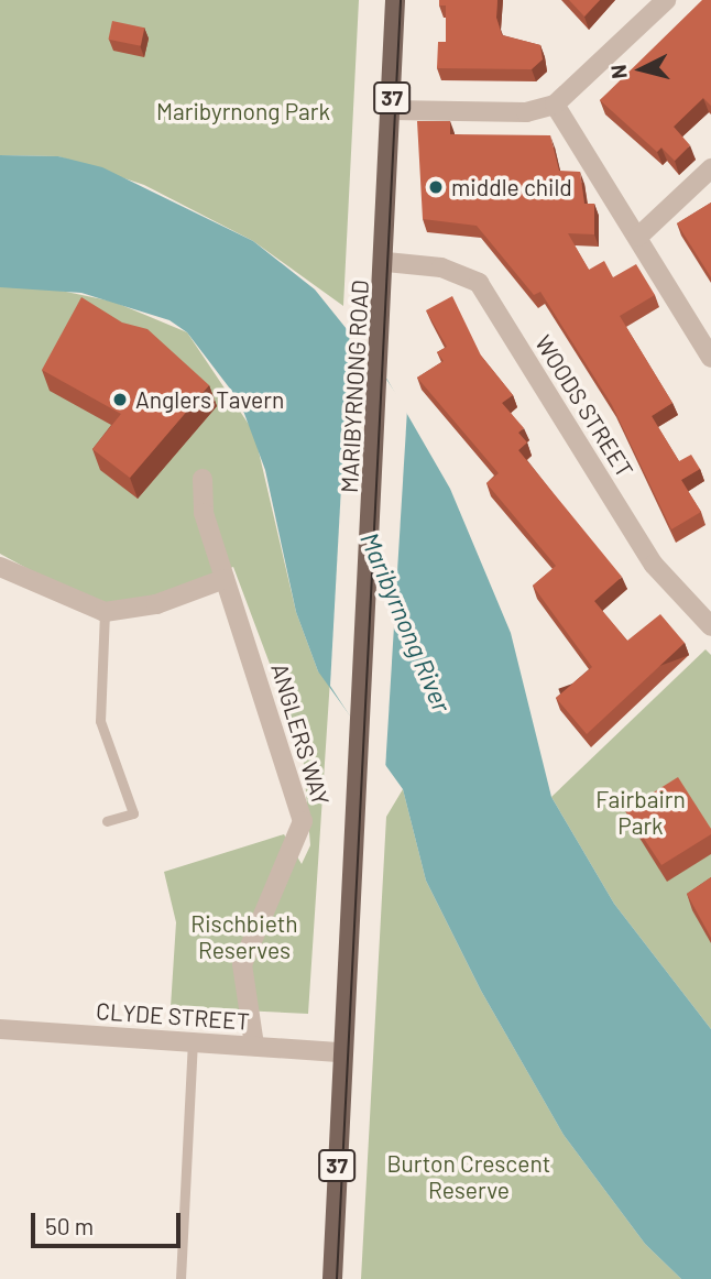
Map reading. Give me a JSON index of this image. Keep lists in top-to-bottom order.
{
  "streets": {
    "main road": ["37", "MARIBYRNONG ROAD"],
    "street": ["WOODS STREET", "ANGLERS WAY", "CLYDE STREET"]
  },
  "crossings": [
    ["37", "MARIBYRNONG ROAD"],
    ["37", "CLYDE STREET"],
    ["MARIBYRNONG ROAD", "WOODS STREET"],
    ["MARIBYRNONG ROAD", "CLYDE STREET"],
    ["ANGLERS WAY", "CLYDE STREET"]
  ],
  "water": ["Maribyrnong River"],
  "parks": [
    "Maribyrnong Park",
    "Fairbairn Park",
    "Rischbieth Reserves",
    "Burton Crescent Reserve"
  ],
  "places": ["middle child", "Anglers Tavern"],
  "scale_bar": "50 m",
  "north": "left"
}
